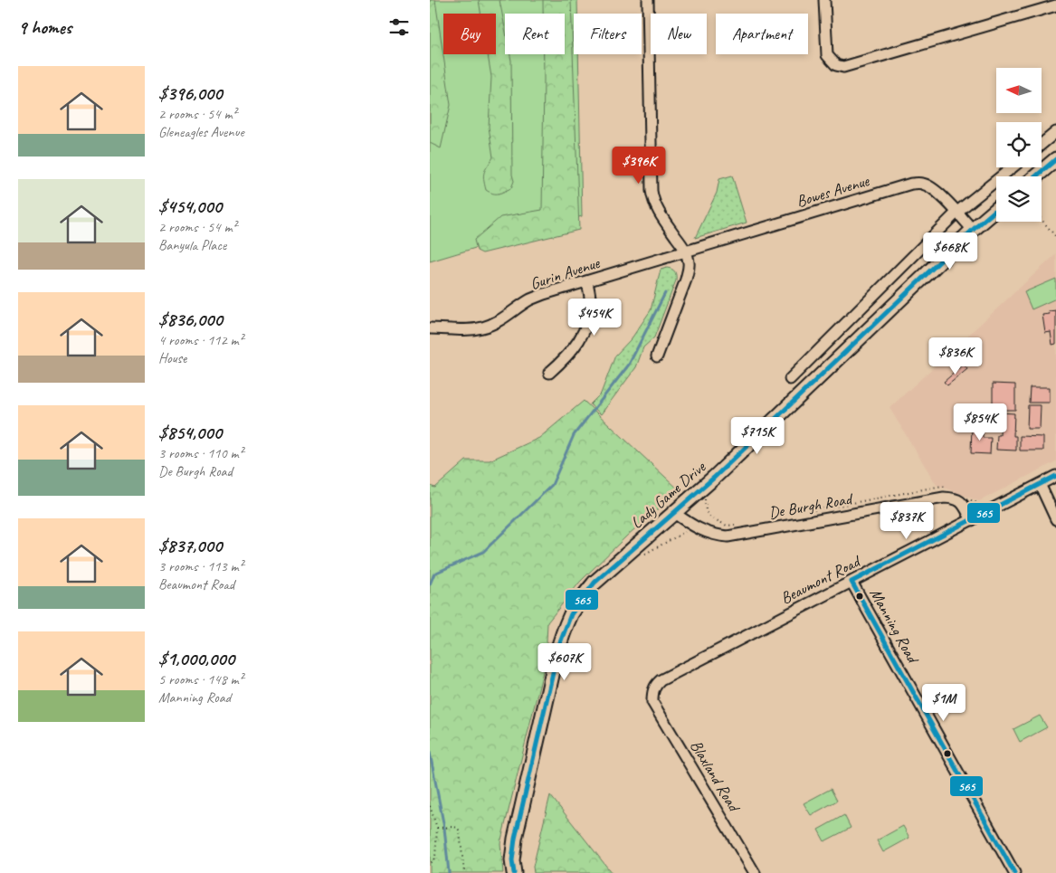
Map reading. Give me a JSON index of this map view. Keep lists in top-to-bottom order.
{
  "streets": {
    "main road": ["Lady Game Drive"],
    "street": [
      "Bowes Avenue",
      "Gurin Avenue",
      "De Burgh Road",
      "Beaumont Road",
      "Manning Road",
      "Blaxland Road"
    ]
  },
  "crossings": [
    ["Bowes Avenue", "Gurin Avenue"],
    ["Bowes Avenue", "Lady Game Drive"],
    ["Lady Game Drive", "De Burgh Road"],
    ["De Burgh Road", "Beaumont Road"],
    ["Beaumont Road", "Manning Road"],
    ["Beaumont Road", "Blaxland Road"]
  ],
  "lines": ["transit line 565"],
  "north": "left",
  "page": {
    "heading": "9 homes",
    "chip": [
      "Buy",
      "Rent",
      "Filters",
      "New",
      "Apartment"
    ],
    "list": [
      {
        "name": "$396,000",
        "note": "2 rooms · 54 m² · Gleneagles Avenue"
      },
      {
        "name": "$454,000",
        "note": "2 rooms · 54 m² · Banyula Place"
      },
      {
        "name": "$836,000",
        "note": "4 rooms · 112 m² · House"
      },
      {
        "name": "$854,000",
        "note": "3 rooms · 110 m² · De Burgh Road"
      },
      {
        "name": "$837,000",
        "note": "3 rooms · 113 m² · Beaumont Road"
      },
      {
        "name": "$1,000,000",
        "note": "5 rooms · 148 m² · Manning Road"
      }
    ],
    "price": [
      "$396K",
      "$668K",
      "$454K",
      "$836K",
      "$854K",
      "$715K",
      "$837K",
      "$607K",
      "$1M"
    ]
  }
}
